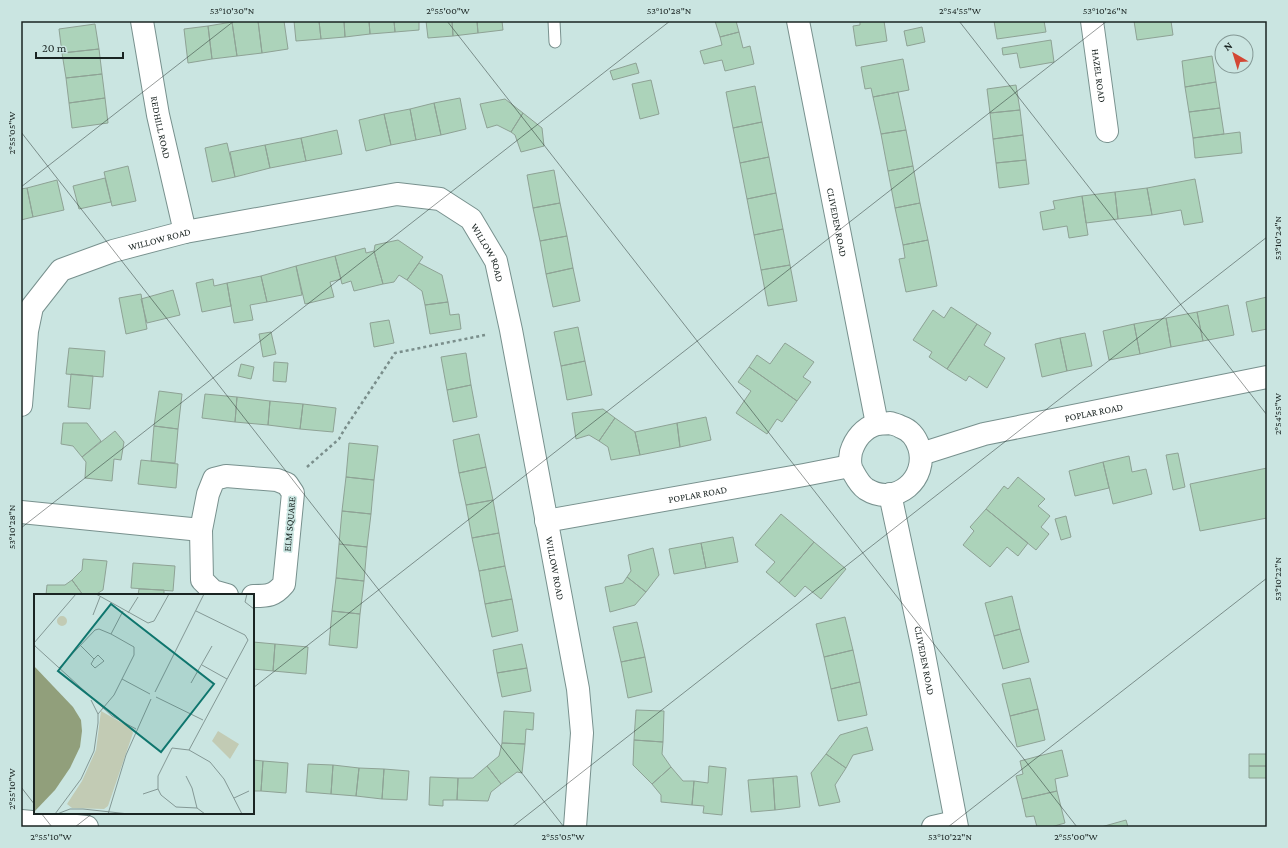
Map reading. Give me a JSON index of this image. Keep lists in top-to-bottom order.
{
  "streets": {
    "street": [
      "HAZEL ROAD",
      "REDHILL ROAD",
      "CLIVEDEN ROAD",
      "WILLOW ROAD",
      "POPLAR ROAD",
      "ELM SQUARE"
    ]
  },
  "crossings": [
    ["REDHILL ROAD", "WILLOW ROAD"],
    ["CLIVEDEN ROAD", "POPLAR ROAD"],
    ["WILLOW ROAD", "POPLAR ROAD"]
  ],
  "scale_bar": "20 m",
  "north": "top left",
  "coordinates": [
    "53°10'30\"N",
    "2°55'00\"W",
    "53°10'28\"N",
    "2°54'55\"W",
    "53°10'26\"N",
    "2°55'05\"W",
    "53°10'24\"N",
    "53°10'22\"N",
    "2°55'10\"W"
  ]
}
